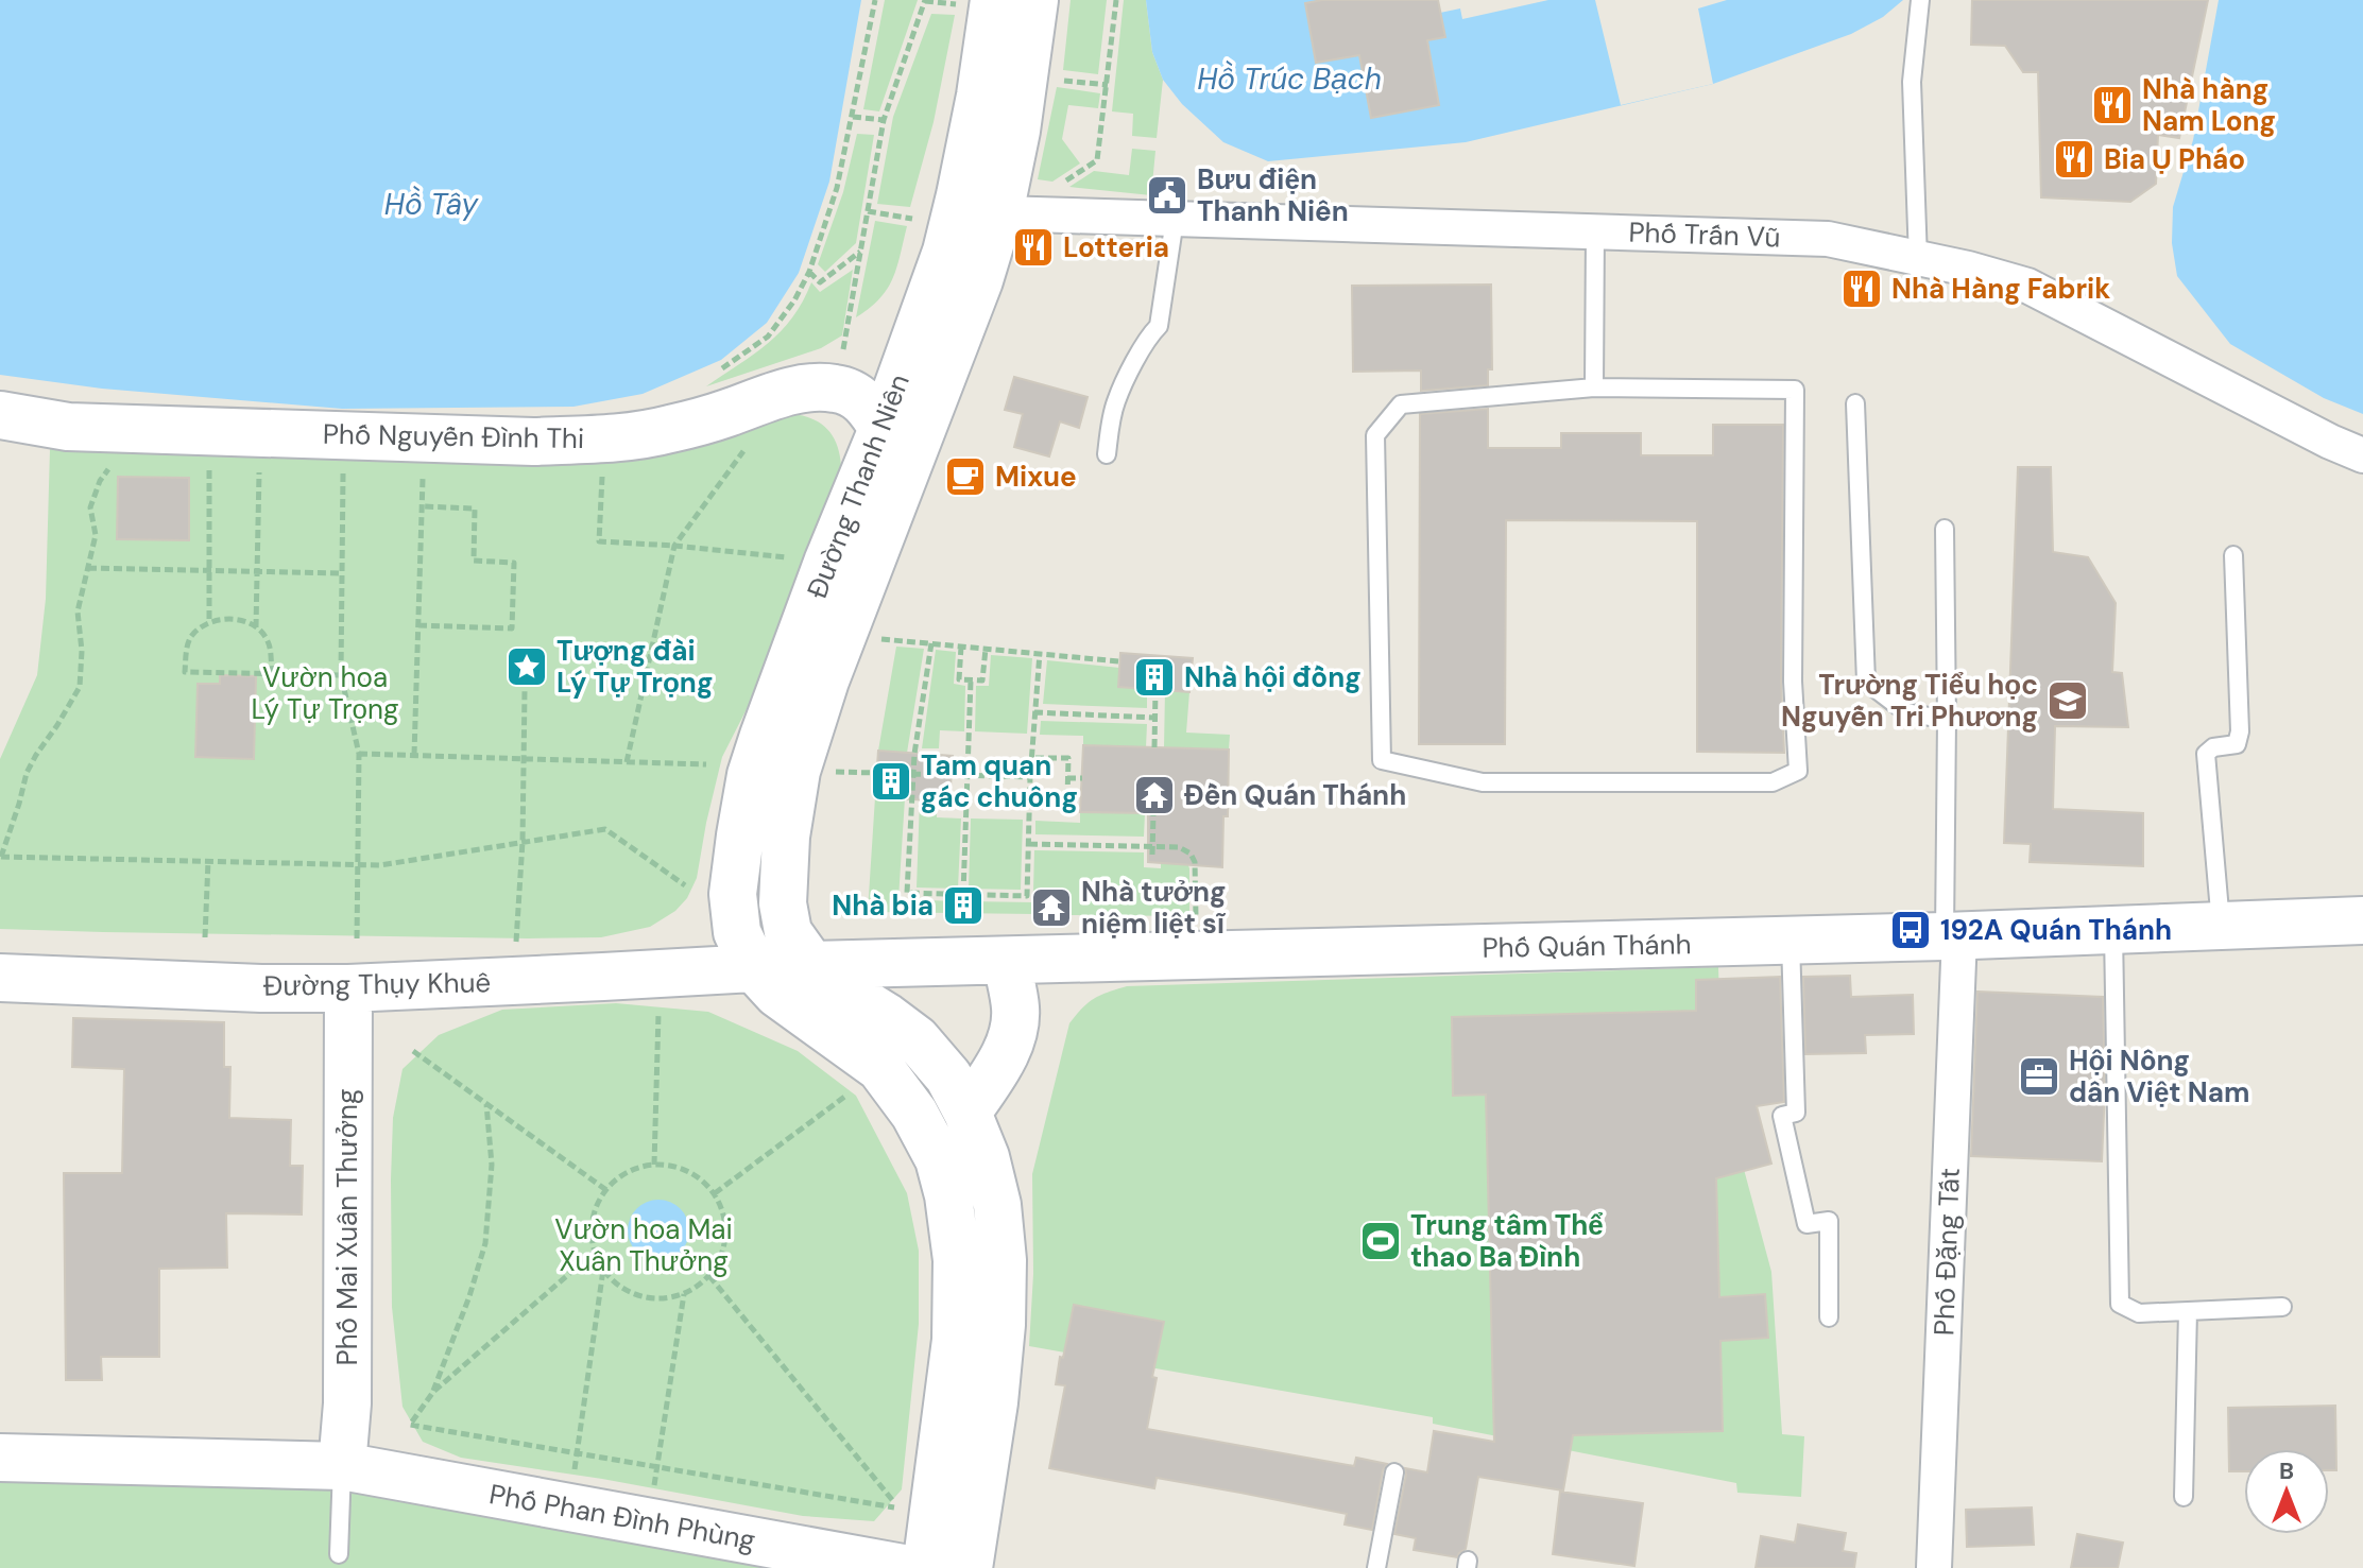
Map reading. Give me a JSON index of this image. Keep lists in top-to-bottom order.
{
  "streets": {
    "main road": [
      "Phố Nguyễn Đình Thi",
      "Đường Thanh Niên",
      "Phố Quán Thánh",
      "Đường Thụy Khuê",
      "Phố Mai Xuân Thưởng",
      "Phố Phan Đình Phùng"
    ],
    "street": ["Phố Trấn Vũ", "Phố Đặng Tất"]
  },
  "crossings": [
    ["Phố Trấn Vũ", "Đường Thanh Niên"],
    ["Phố Nguyễn Đình Thi", "Đường Thanh Niên"],
    ["Đường Thanh Niên", "Phố Quán Thánh"],
    ["Đường Thanh Niên", "Đường Thụy Khuê"],
    ["Phố Quán Thánh", "Đường Thụy Khuê"],
    ["Phố Quán Thánh", "Phố Đặng Tất"],
    ["Đường Thụy Khuê", "Phố Mai Xuân Thưởng"],
    ["Phố Mai Xuân Thưởng", "Phố Phan Đình Phùng"]
  ],
  "water": ["Hồ Trúc Bạch", "Hồ Tây"],
  "parks": ["Vườn hoa Lý Tự Trọng", "Vườn hoa Mai Xuân Thưởng"],
  "places": {
    "restaurant": [
      "Nhà hàng Nam Long",
      "Bia Ụ Pháo",
      "Lotteria",
      "Nhà Hàng Fabrik"
    ],
    "public building": ["Bưu điện Thanh Niên"],
    "cafe": ["Mixue"],
    "place": ["Tượng đài Lý Tự Trọng"],
    "building": ["Nhà hội đồng", "Tam quan gác chuông", "Nhà bia"],
    "school or university": ["Trường Tiểu học Nguyễn Tri Phương"],
    "temple": ["Đền Quán Thánh", "Nhà tưởng niệm liệt sĩ"],
    "bus stop": ["192A Quán Thánh"],
    "office": ["Hội Nông dân Việt Nam"],
    "sports": ["Trung tâm Thể thao Ba Đình"]
  },
  "north": "top"
}
